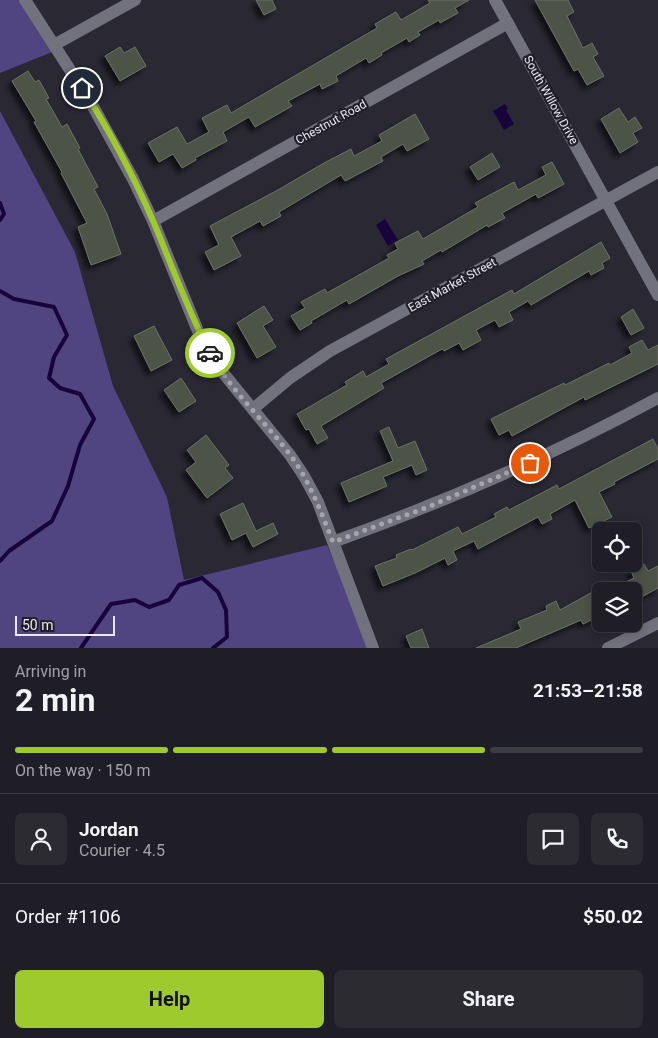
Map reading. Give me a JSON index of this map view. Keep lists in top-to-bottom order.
{
  "streets": {
    "street": ["South Willow Drive", "Chestnut Road", "East Market Street"]
  },
  "crossings": [
    ["South Willow Drive", "Chestnut Road"],
    ["South Willow Drive", "East Market Street"]
  ],
  "scale_bar": "50 m",
  "page": {
    "scale": "50 m",
    "heading": ["2 min", "Arriving in", "21:53–21:58"],
    "panel": [
      "Jordan",
      "Courier · 4.5",
      "Order #1106",
      "$50.02"
    ],
    "bar": "On the way · 150 m",
    "buttons": ["Help", "Share"]
  }
}
